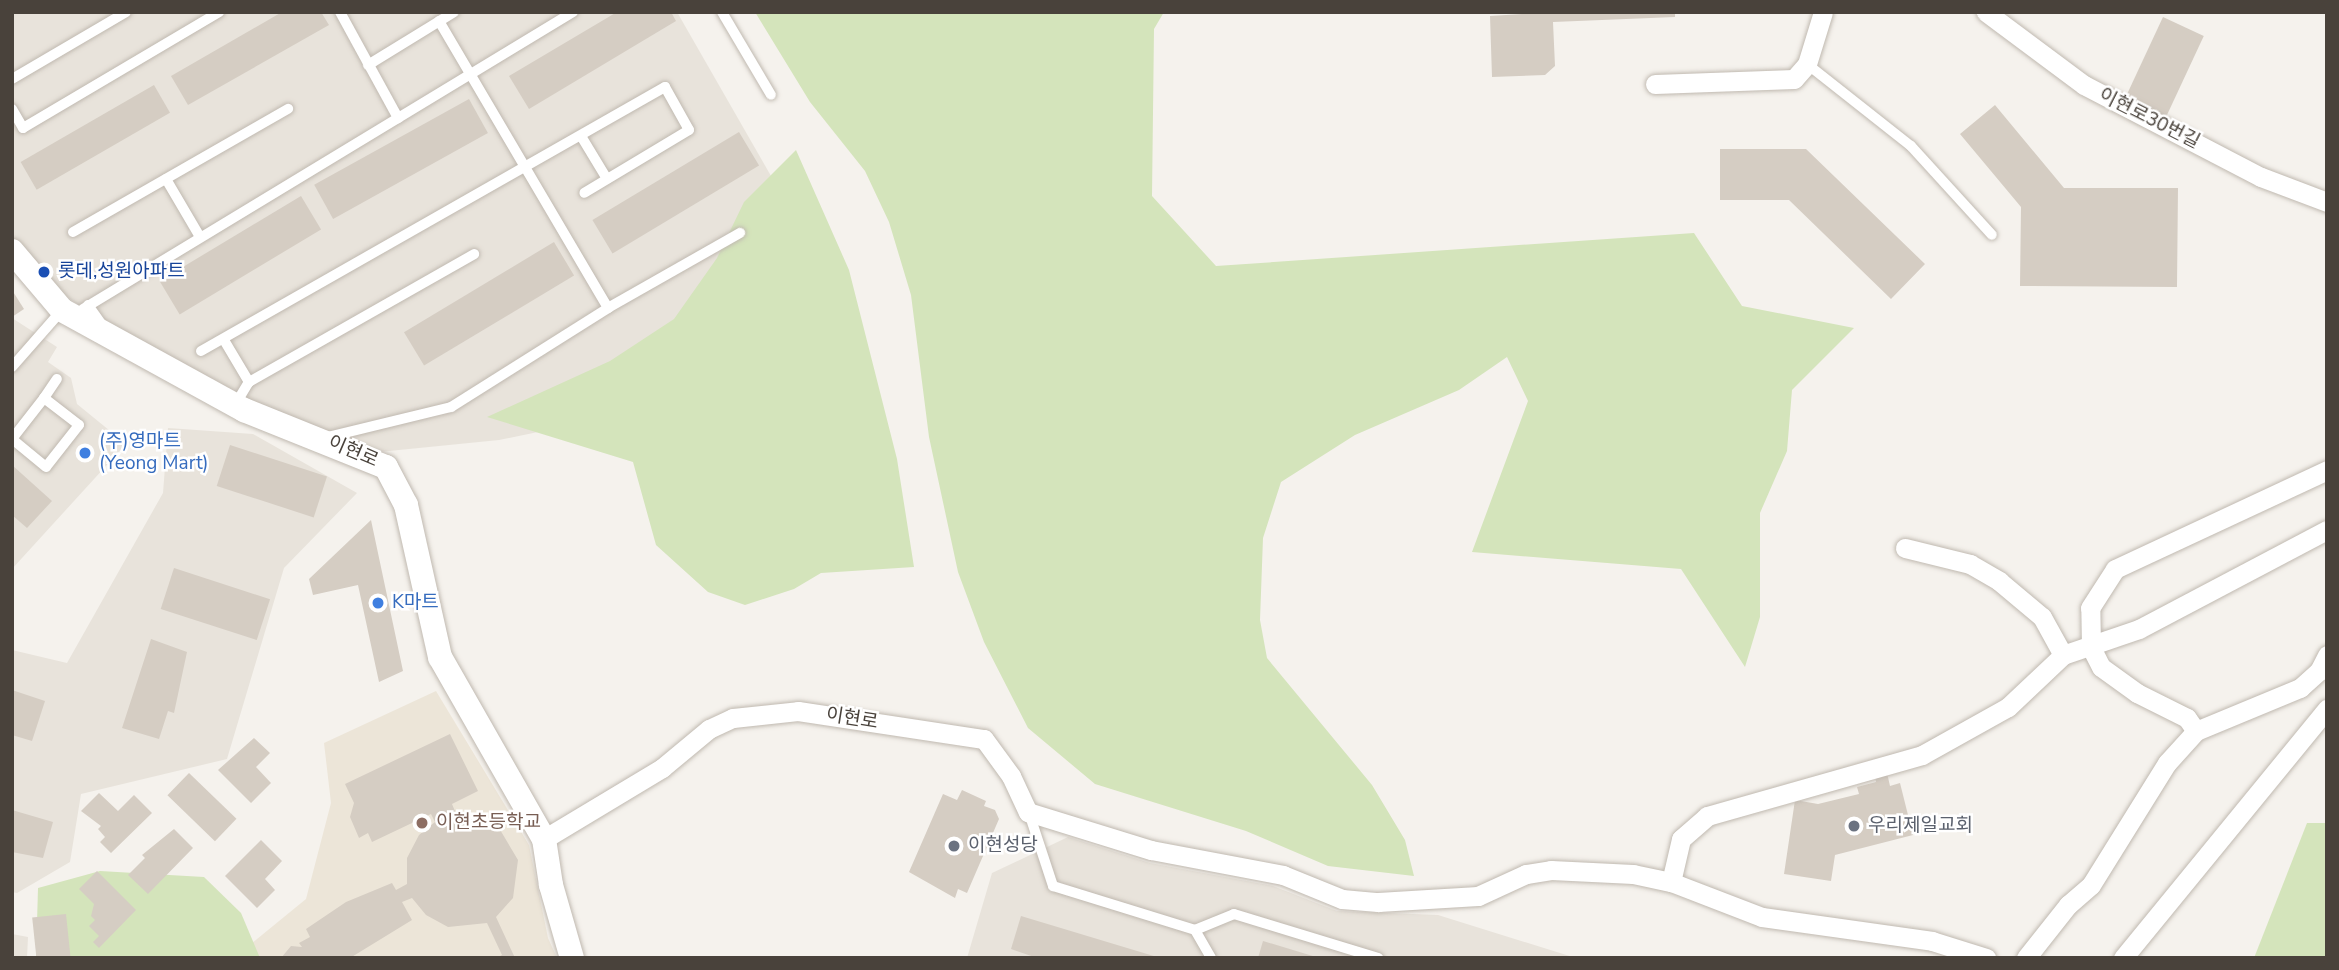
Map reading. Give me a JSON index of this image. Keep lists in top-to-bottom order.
{
  "streets": {
    "street": ["이현로30번길", "이현로"]
  },
  "places": [
    "롯데,성원아파트",
    "(주)영마트 (Yeong Mart)",
    "K마트",
    "이현초등학교",
    "우리제일교회",
    "이현성당"
  ]
}
